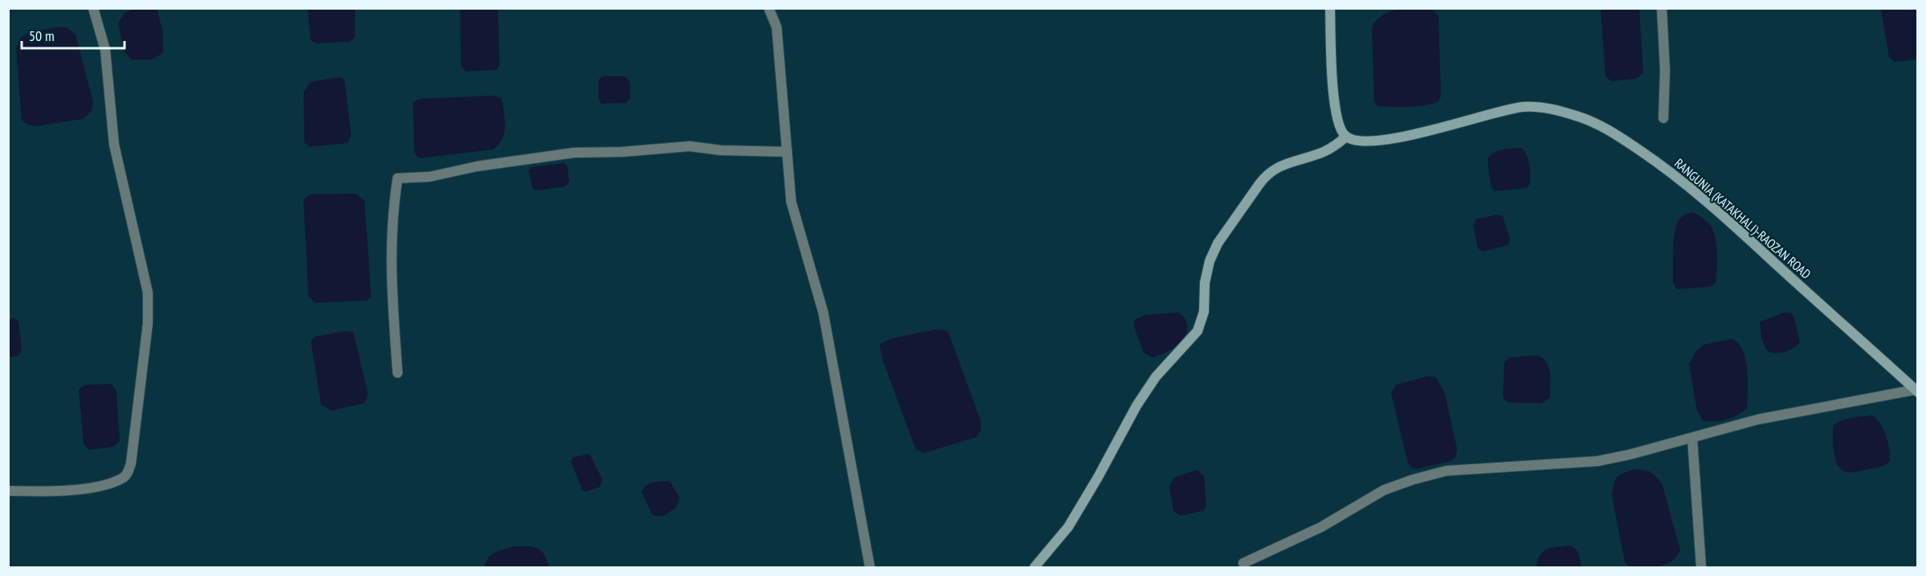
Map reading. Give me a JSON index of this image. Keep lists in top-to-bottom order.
{
  "streets": {
    "main road": ["RANGUNIA (KATAKHALI)-RAOZAN ROAD"]
  },
  "scale_bar": "50 m"
}
